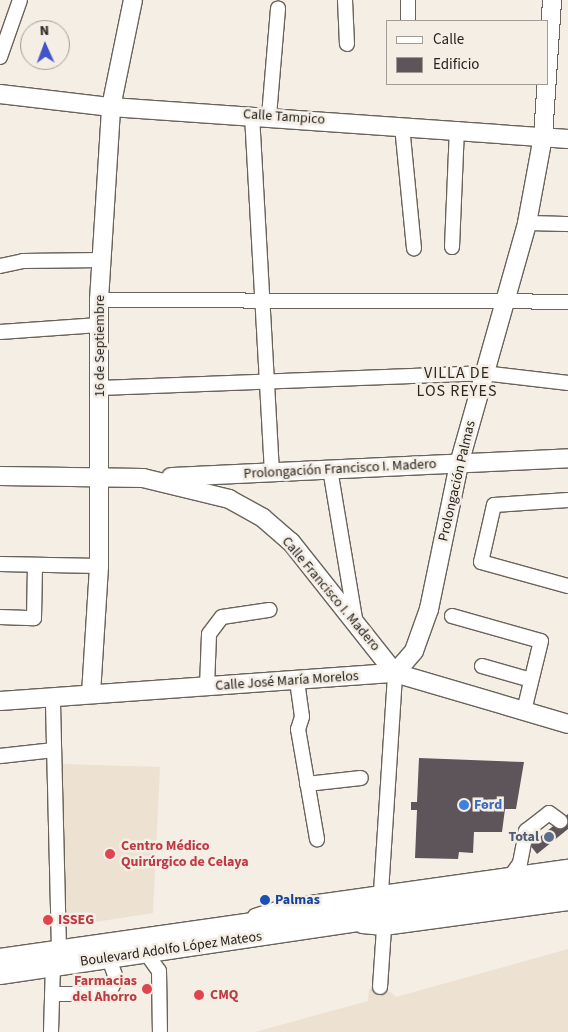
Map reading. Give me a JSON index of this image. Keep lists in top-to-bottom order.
{
  "streets": {
    "main road": [
      "Calle Tampico",
      "16 de Septiembre",
      "Prolongación Francisco I. Madero",
      "Prolongación Palmas",
      "Calle Francisco I. Madero",
      "Calle José María Morelos",
      "Boulevard Adolfo López Mateos"
    ]
  },
  "crossings": [
    ["Calle Tampico", "16 de Septiembre"],
    ["Calle Tampico", "Prolongación Palmas"],
    ["16 de Septiembre", "Calle Francisco I. Madero"],
    ["16 de Septiembre", "Calle José María Morelos"],
    ["Prolongación Francisco I. Madero", "Prolongación Palmas"],
    ["Prolongación Francisco I. Madero", "Calle Francisco I. Madero"],
    ["Prolongación Palmas", "Calle Francisco I. Madero"],
    ["Prolongación Palmas", "Calle José María Morelos"],
    ["Calle Francisco I. Madero", "Calle José María Morelos"]
  ],
  "districts": ["VILLA DE LOS REYES"],
  "places": [
    "Ford",
    "Total",
    "Centro Médico Quirúrgico de Celaya",
    "Palmas",
    "ISSEG",
    "Farmacias del Ahorro",
    "CMQ"
  ],
  "legend": ["Calle", "Edificio"],
  "north": "top"
}
